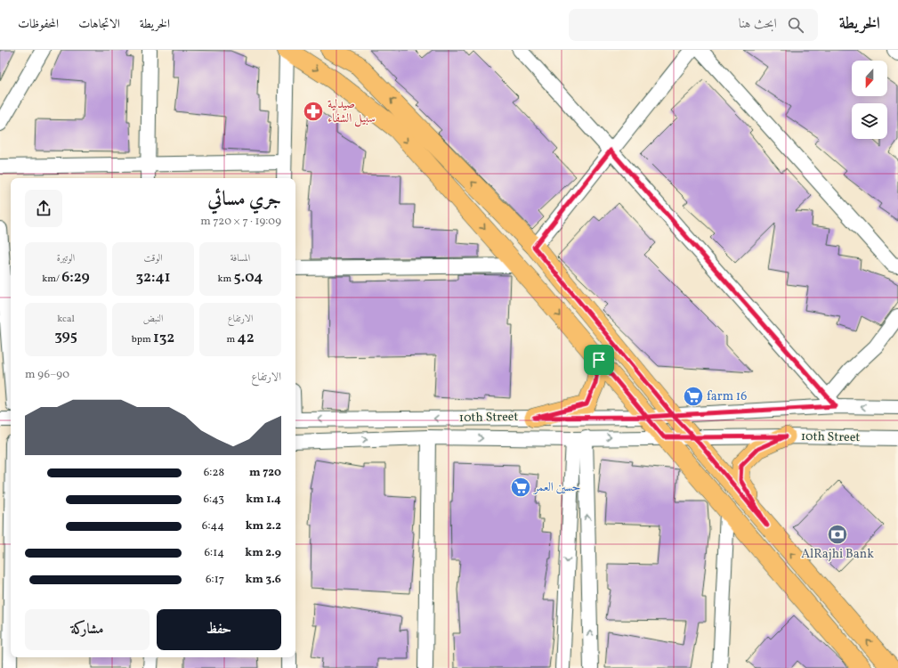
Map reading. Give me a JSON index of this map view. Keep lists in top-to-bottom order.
{
  "streets": {
    "street": ["10th Street"]
  },
  "places": {
    "pharmacy": ["صيدلية سبيل الشفاء"],
    "supermarket": ["farm 16", "حسين العمر"],
    "bank": ["AlRajhi Bank"]
  },
  "north": "bottom",
  "page": {
    "header": "الخريطة",
    "search": "ابحث هنا",
    "nav": ["الخريطة", "الاتجاهات", "المحفوظات"],
    "heading": ["جري مسائي", "19:09 · 7 × 720 m"],
    "stats": [
      ["المسافة", "5.04 km"],
      ["الوقت", "32:41"],
      ["الوتيرة", "6:29 /km"],
      ["الارتفاع", "42 m"],
      ["النبض", "132 bpm"],
      ["kcal", "395"]
    ],
    "chart": ["الارتفاع", "90–96 m"],
    "list": [
      {
        "name": "720 m",
        "note": "6:28"
      },
      {
        "name": "1.4 km",
        "note": "6:43"
      },
      {
        "name": "2.2 km",
        "note": "6:44"
      },
      {
        "name": "2.9 km",
        "note": "6:14"
      },
      {
        "name": "3.6 km",
        "note": "6:17"
      }
    ],
    "buttons": ["حفظ", "مشاركة"]
  }
}
